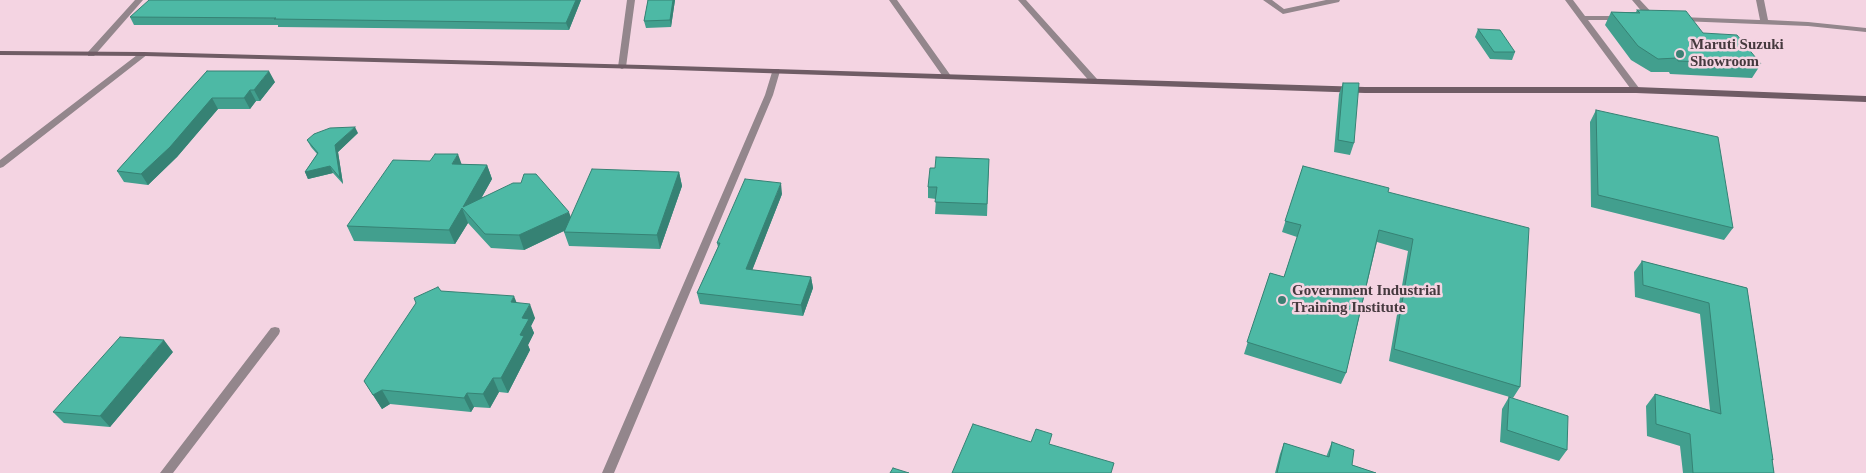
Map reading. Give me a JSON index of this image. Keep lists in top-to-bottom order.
{
  "places": ["Maruti Suzuki Showroom", "Government Industrial Training Institute"]
}
